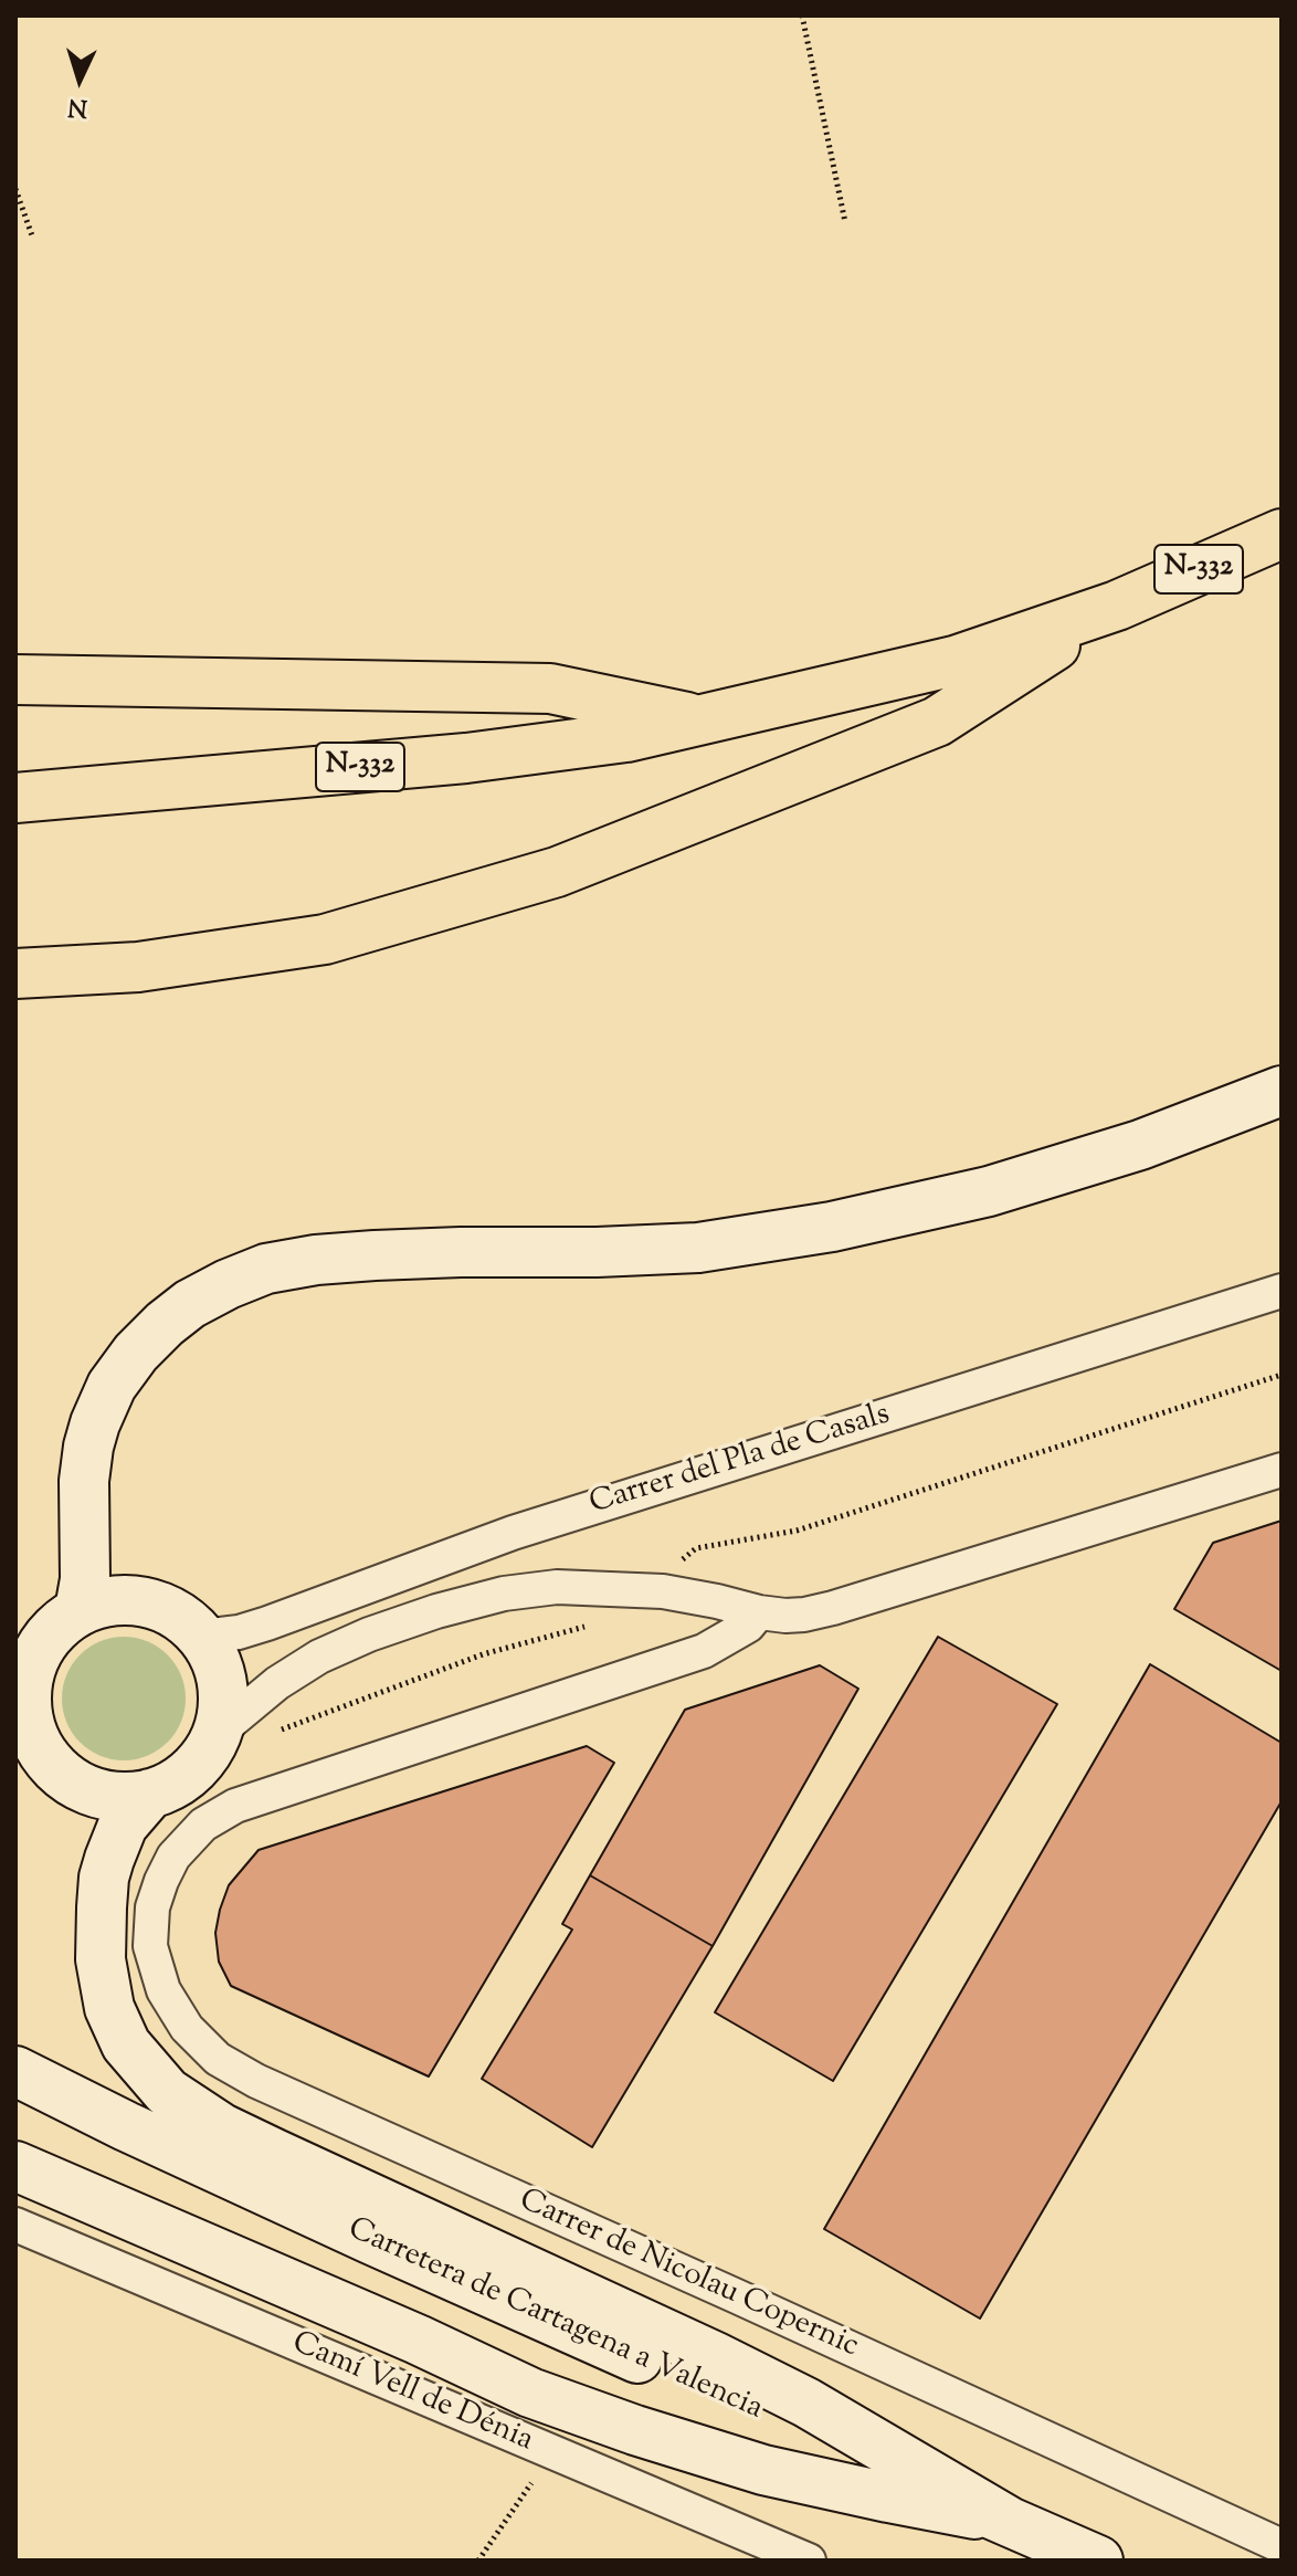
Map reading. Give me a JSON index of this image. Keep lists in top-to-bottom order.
{
  "streets": {
    "highway": ["N-332"],
    "main road": ["Carretera de Cartagena a Valencia"],
    "street": ["Carrer del Pla de Casals", "Carrer de Nicolau Copernic", "Camí Vell de Dénia"]
  },
  "north": "bottom"
}
